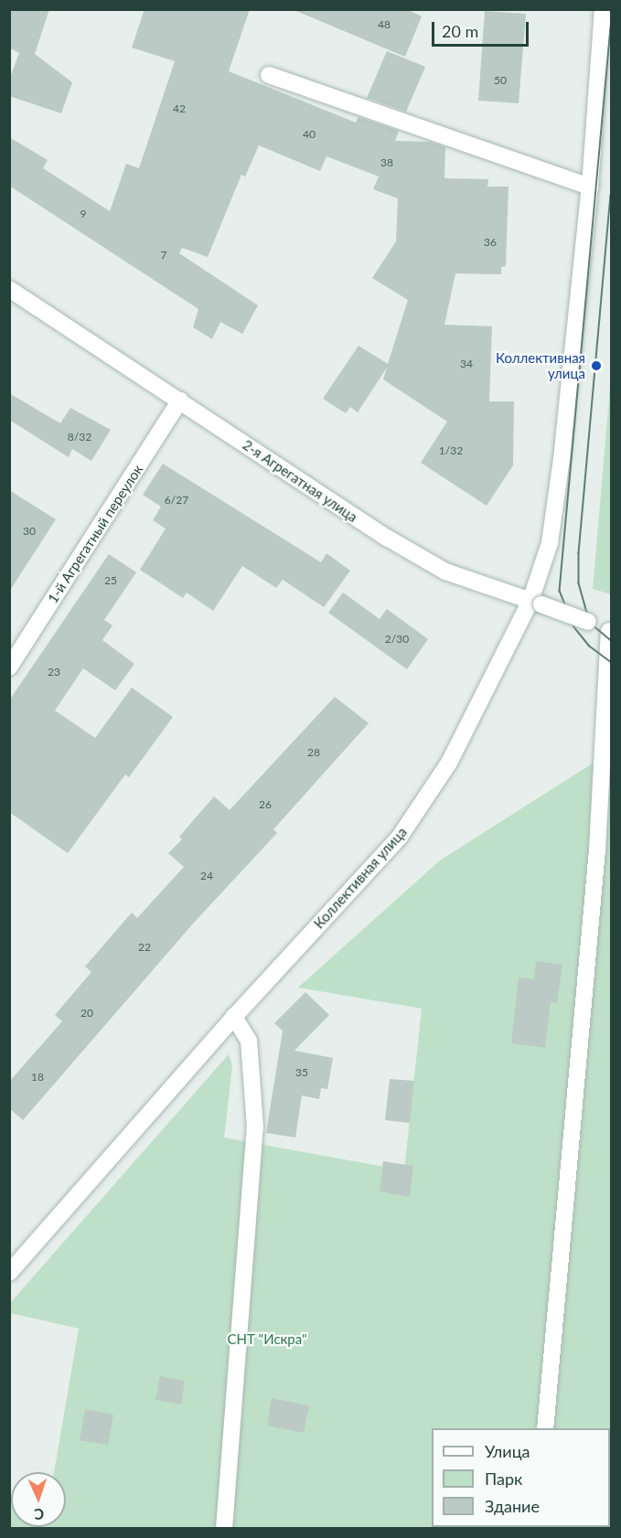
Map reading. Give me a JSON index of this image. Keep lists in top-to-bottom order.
{
  "streets": {
    "street": ["2-я Агрегатная улица", "1-й Агрегатный переулок", "Коллективная улица"]
  },
  "crossings": [
    ["2-я Агрегатная улица", "1-й Агрегатный переулок"],
    ["2-я Агрегатная улица", "Коллективная улица"]
  ],
  "parks": ["СНТ \"Искра\""],
  "places": ["Коллективная улица"],
  "house_numbers": [
    "48",
    "50",
    "42",
    "40",
    "38",
    "9",
    "36",
    "7",
    "34",
    "8/32",
    "1/32",
    "6/27",
    "30",
    "25",
    "2/30",
    "23",
    "28",
    "26",
    "24",
    "22",
    "20",
    "35",
    "18"
  ],
  "legend": ["Улица", "Парк", "Здание"],
  "scale_bar": "20 m",
  "north": "bottom"
}
